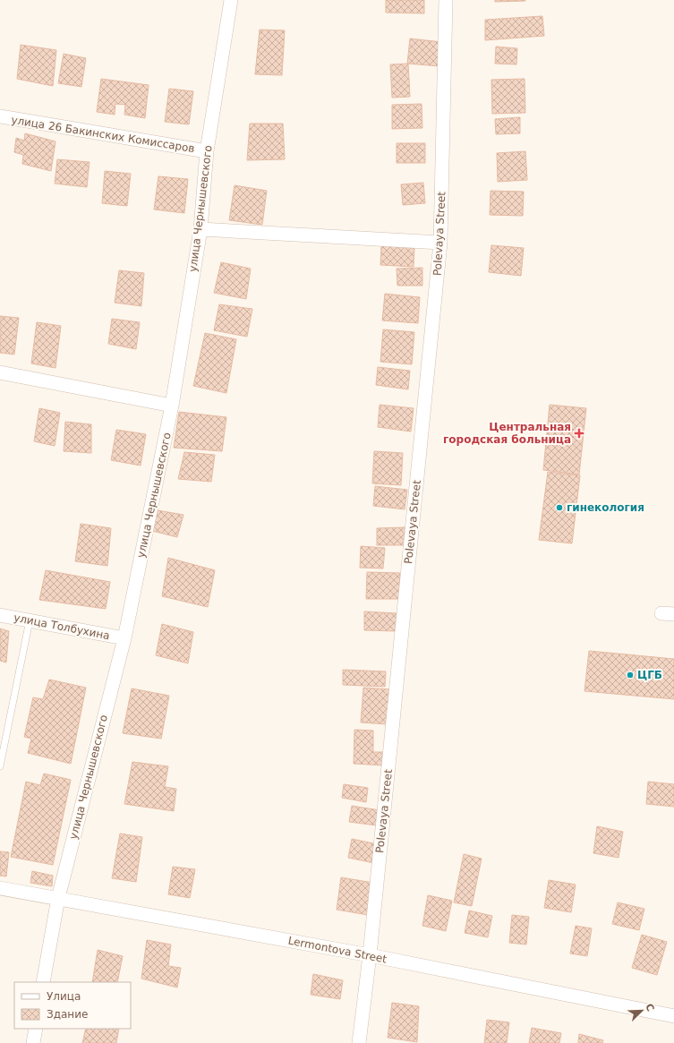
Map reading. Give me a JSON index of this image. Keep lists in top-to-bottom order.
{
  "streets": {
    "street": [
      "улица 26 Бакинских Комиссаров",
      "улица Чернышевского",
      "Polevaya Street",
      "улица Толбухина",
      "Lermontova Street"
    ]
  },
  "crossings": [
    ["улица 26 Бакинских Комиссаров", "улица Чернышевского"],
    ["улица Чернышевского", "улица Толбухина"],
    ["улица Чернышевского", "Lermontova Street"],
    ["Polevaya Street", "Lermontova Street"]
  ],
  "places": {
    "health": ["Центральная городская больница"],
    "other": ["гинекология", "ЦГБ"]
  },
  "legend": ["Улица", "Здание"],
  "north": "top right"
}
